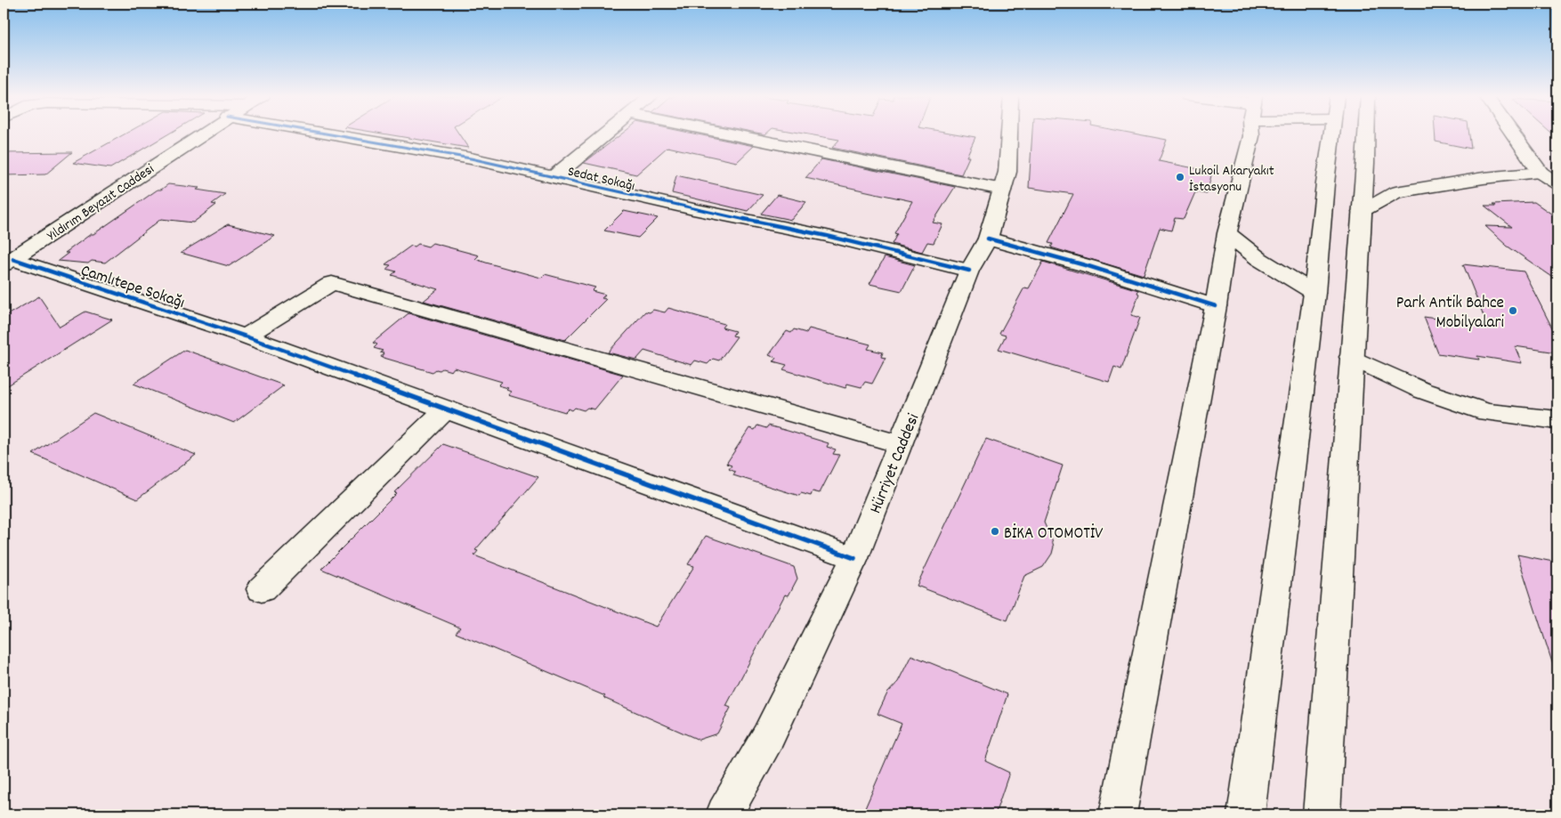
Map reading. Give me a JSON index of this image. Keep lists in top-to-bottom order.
{
  "streets": {
    "main road": [
      "Sedat Sokağı",
      "Yıldırım Beyazıt Caddesi",
      "Çamlıtepe Sokağı",
      "Hürriyet Caddesi"
    ]
  },
  "crossings": [
    ["Sedat Sokağı", "Hürriyet Caddesi"],
    ["Yıldırım Beyazıt Caddesi", "Çamlıtepe Sokağı"],
    ["Çamlıtepe Sokağı", "Hürriyet Caddesi"]
  ],
  "places": ["Lukoil Akaryakıt İstasyonu", "Park Antik Bahce Mobilyalari", "BİKA OTOMOTİV"]
}
